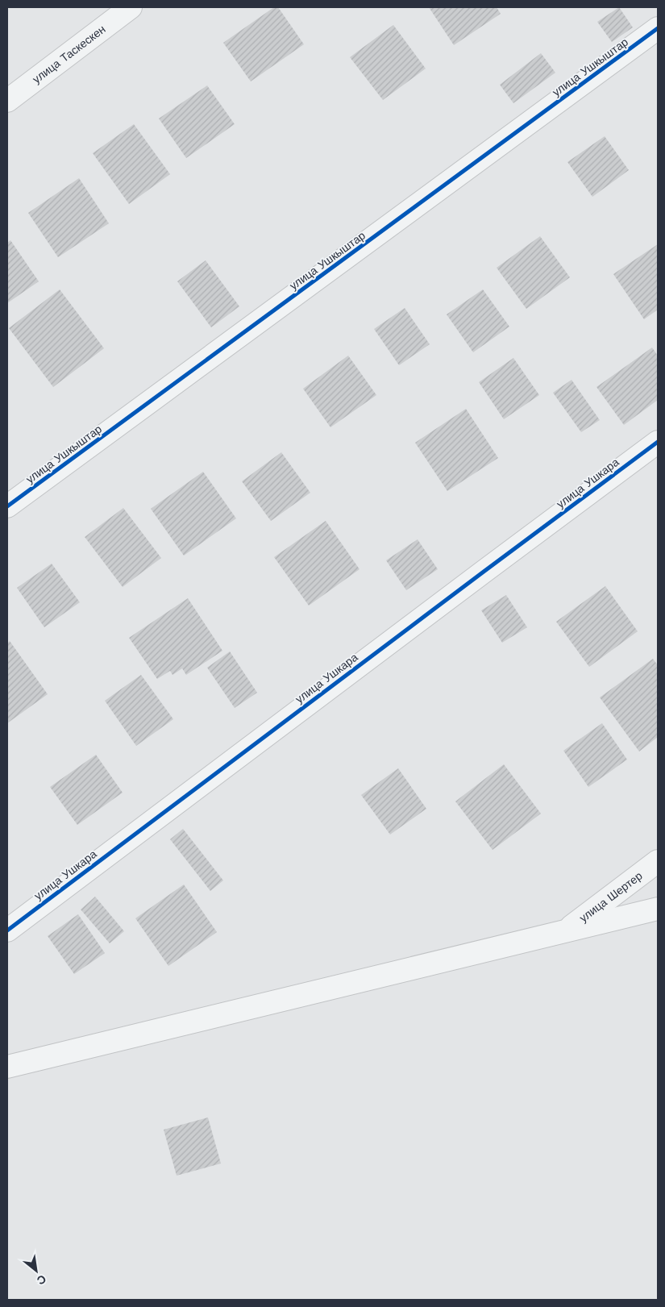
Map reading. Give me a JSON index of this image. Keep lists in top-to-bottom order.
{
  "streets": {
    "street": [
      "улица Таскескен",
      "улица Ушкыштар",
      "улица Ушкара",
      "улица Шертер"
    ]
  },
  "north": "bottom right"
}
